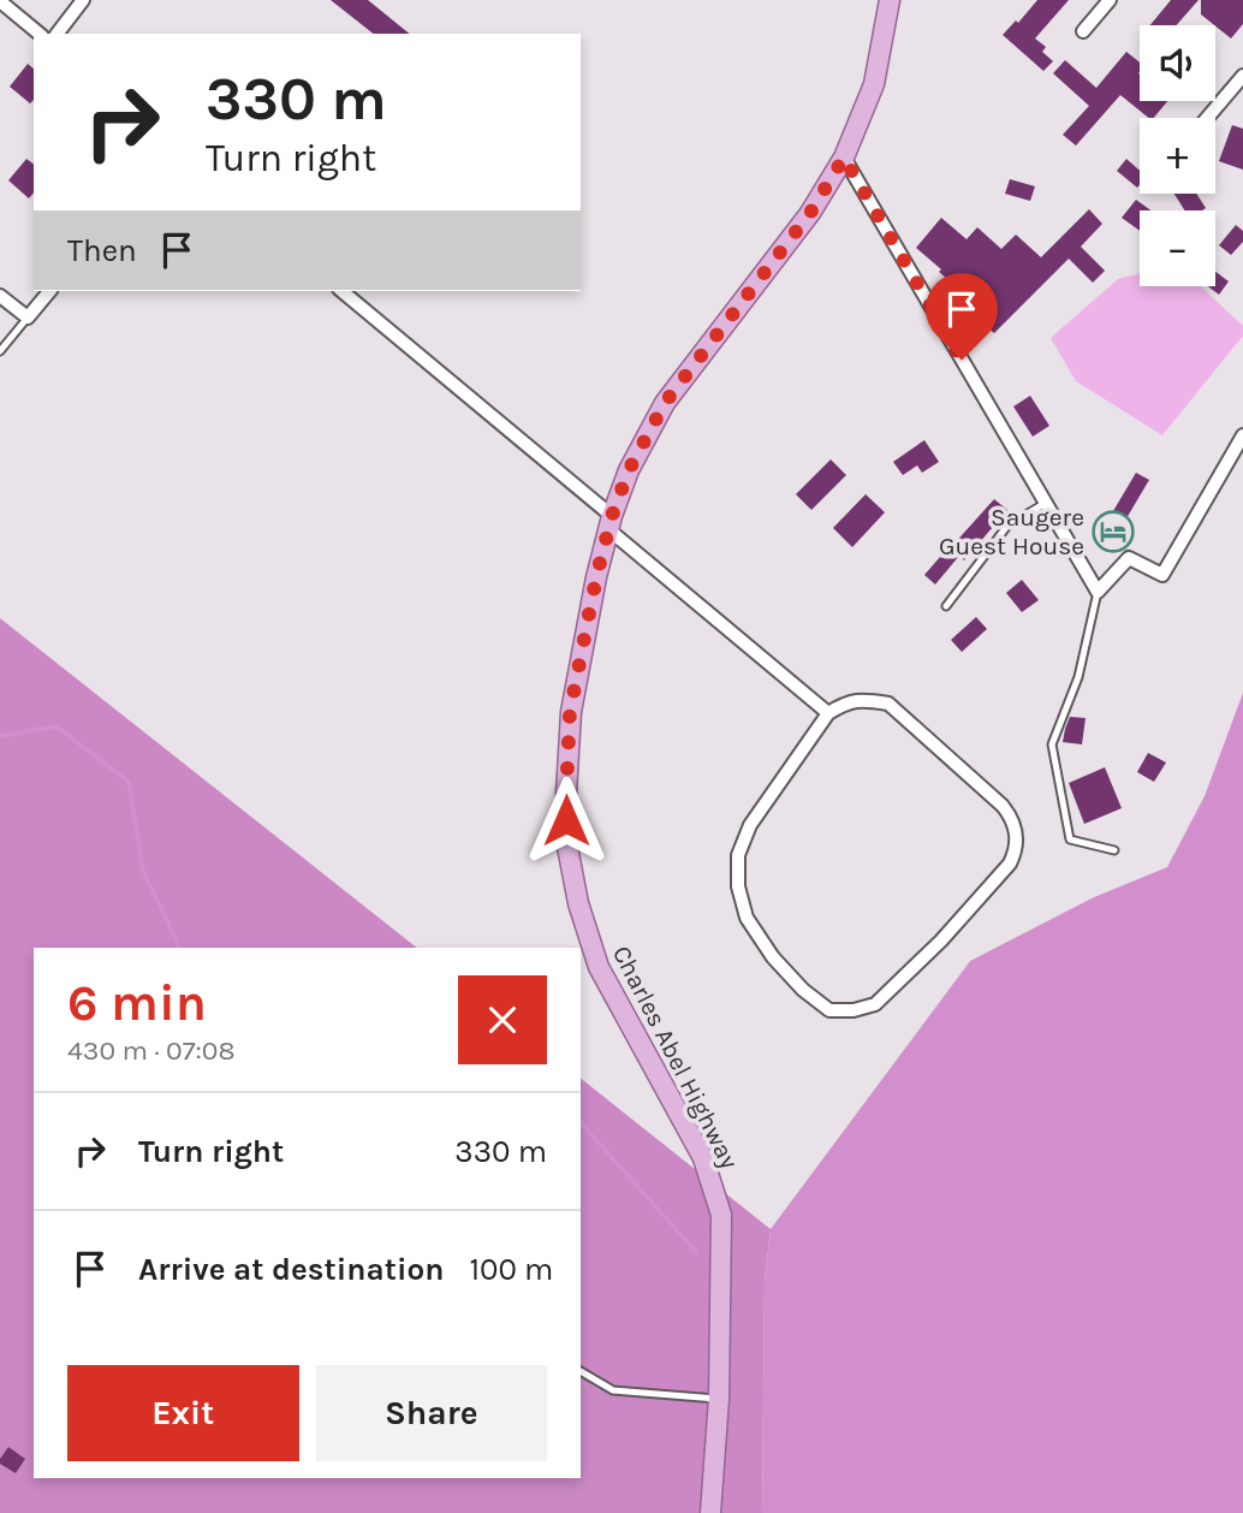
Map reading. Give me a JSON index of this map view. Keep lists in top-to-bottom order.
{
  "streets": {
    "main road": ["Charles Abel Highway"]
  },
  "places": {
    "hotel": ["Saugere Guest House"]
  },
  "page": {
    "map_buttons": ["+", "−"],
    "turn": ["330 m", "Turn right"],
    "then": "Then",
    "heading": ["6 min", "430 m · 07:08"],
    "list": [
      {
        "name": "Turn right",
        "value": "330 m"
      },
      {
        "name": "Arrive at destination",
        "value": "100 m"
      }
    ],
    "buttons": ["Exit", "Share"]
  }
}
